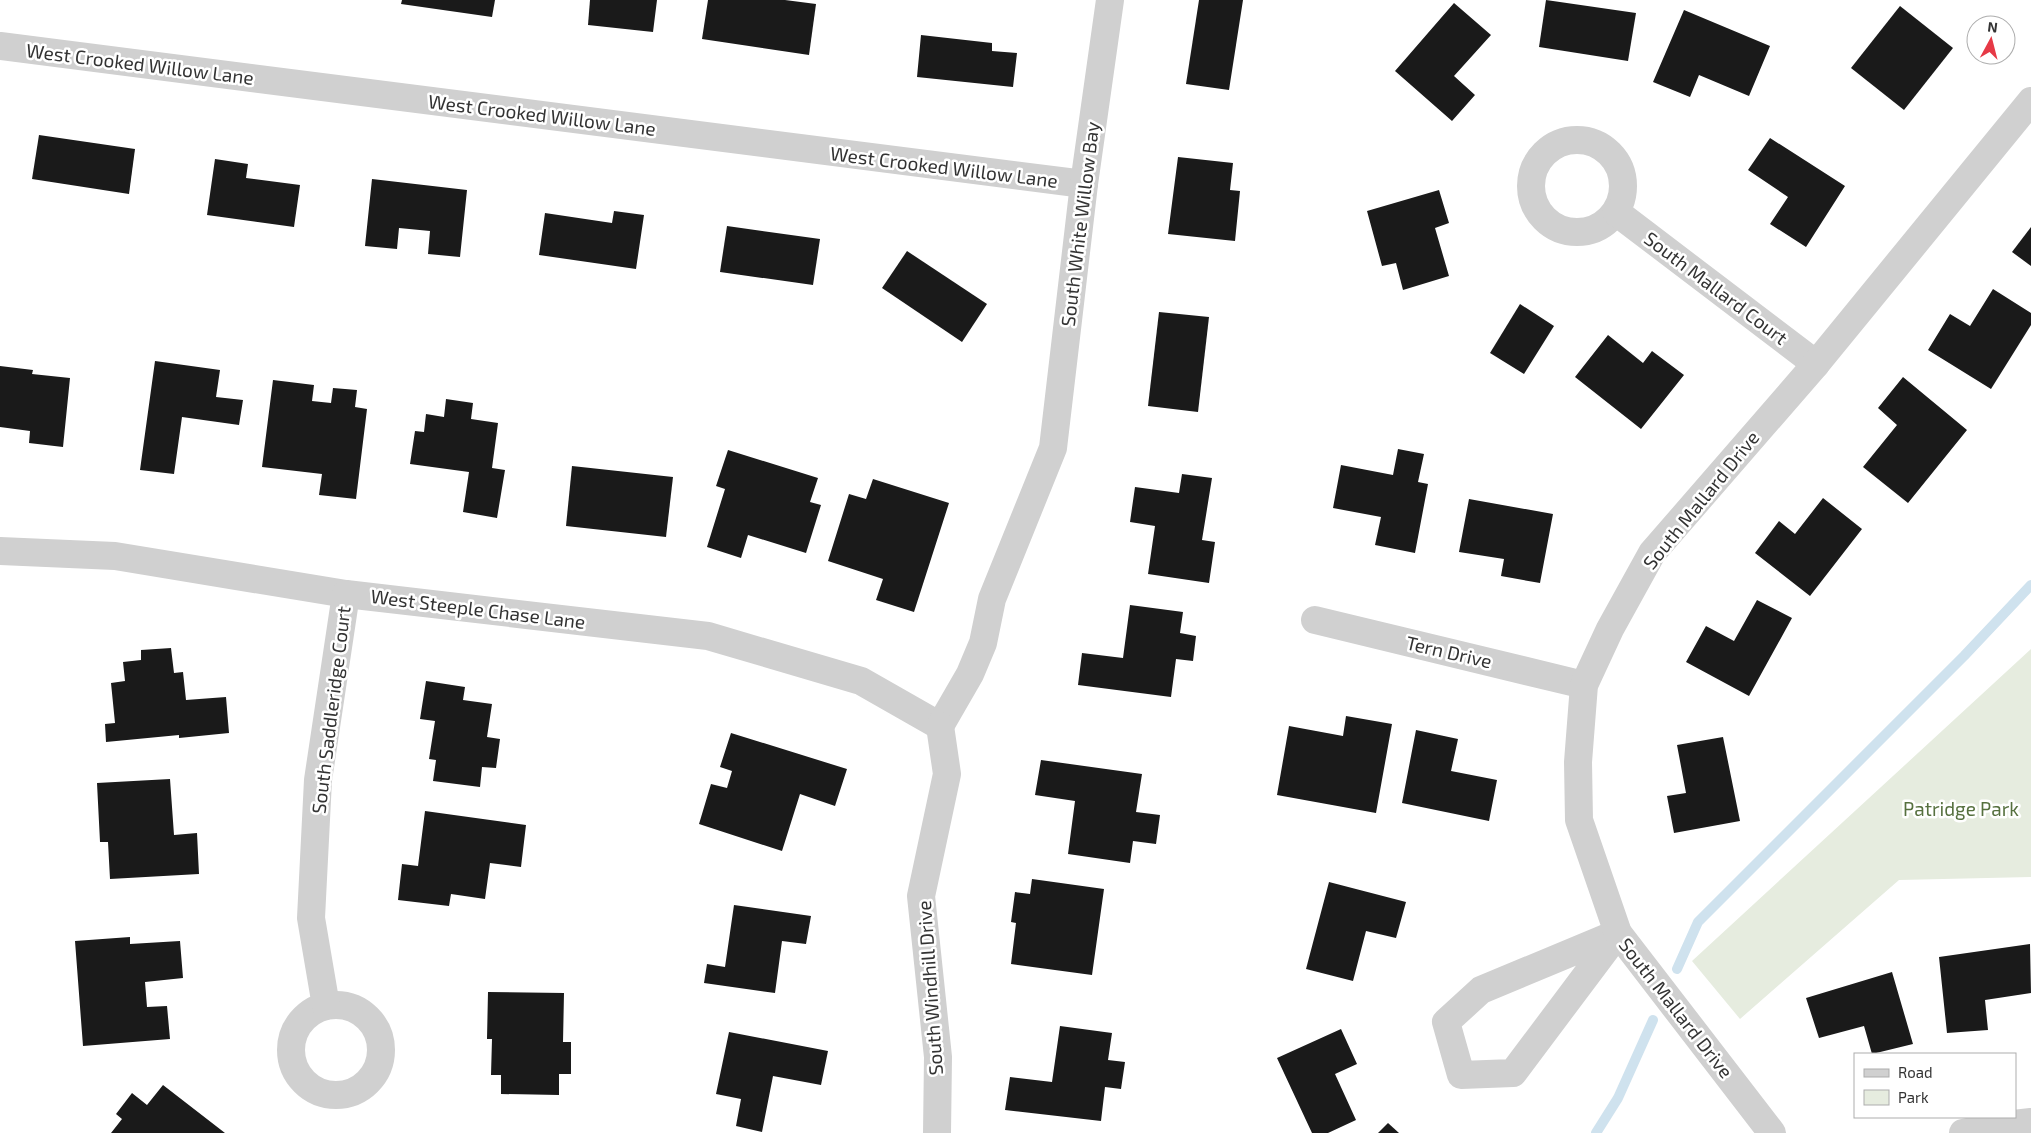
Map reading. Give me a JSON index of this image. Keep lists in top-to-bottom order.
{
  "streets": {
    "street": [
      "West Crooked Willow Lane",
      "South White Willow Bay",
      "South Mallard Court",
      "South Mallard Drive",
      "West Steeple Chase Lane",
      "Tern Drive",
      "South Saddleridge Court",
      "South Windhill Drive"
    ]
  },
  "crossings": [
    ["West Crooked Willow Lane", "South White Willow Bay"],
    ["South White Willow Bay", "West Steeple Chase Lane"],
    ["South White Willow Bay", "South Windhill Drive"],
    ["South Mallard Court", "South Mallard Drive"],
    ["South Mallard Drive", "Tern Drive"],
    ["West Steeple Chase Lane", "South Saddleridge Court"],
    ["West Steeple Chase Lane", "South Windhill Drive"]
  ],
  "parks": ["Patridge Park"],
  "legend": ["Road", "Park"],
  "north": "top"
}
